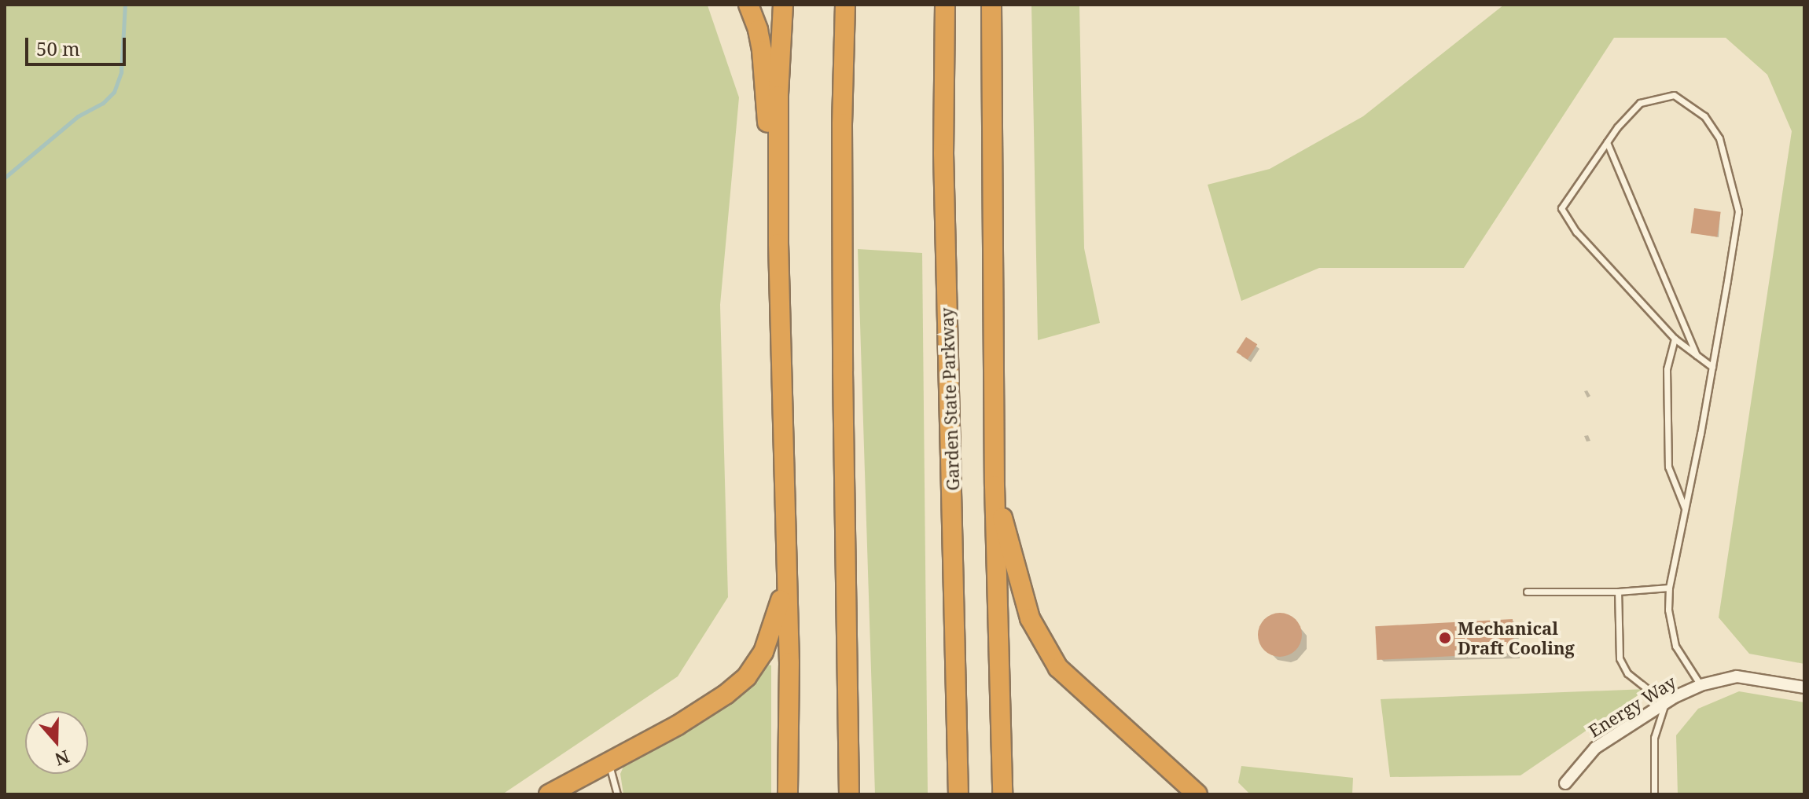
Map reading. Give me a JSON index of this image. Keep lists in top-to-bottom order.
{
  "streets": {
    "highway": ["Garden State Parkway"],
    "street": ["Energy Way"]
  },
  "places": ["Mechanical Draft Cooling"],
  "scale_bar": "50 m",
  "north": "bottom"
}
